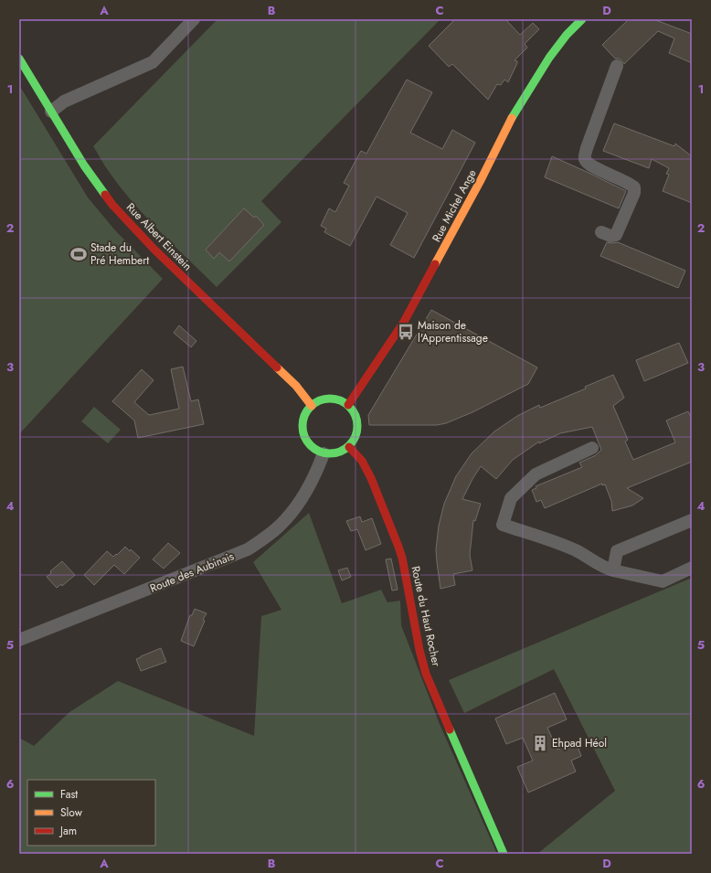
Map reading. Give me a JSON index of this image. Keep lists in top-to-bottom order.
{
  "streets": {
    "street": [
      "Rue Michel Ange",
      "Rue Albert Einstein",
      "Route des Aubinais",
      "Route du Haut Rocher"
    ]
  },
  "crossings": [
    ["Rue Michel Ange", "Rue Albert Einstein"],
    ["Rue Michel Ange", "Route des Aubinais"],
    ["Rue Michel Ange", "Route du Haut Rocher"],
    ["Rue Albert Einstein", "Route des Aubinais"],
    ["Rue Albert Einstein", "Route du Haut Rocher"],
    ["Route des Aubinais", "Route du Haut Rocher"]
  ],
  "places": {
    "sports": ["Stade du Pré Hembert"],
    "bus stop": ["Maison de l'Apprentissage"],
    "building": ["Ehpad Héol"]
  },
  "legend": ["Fast", "Slow", "Jam"],
  "grid": {
    "columns": [
      "A",
      "B",
      "C",
      "D"
    ],
    "rows": [
      "1",
      "2",
      "3",
      "4",
      "5",
      "6"
    ]
  }
}
